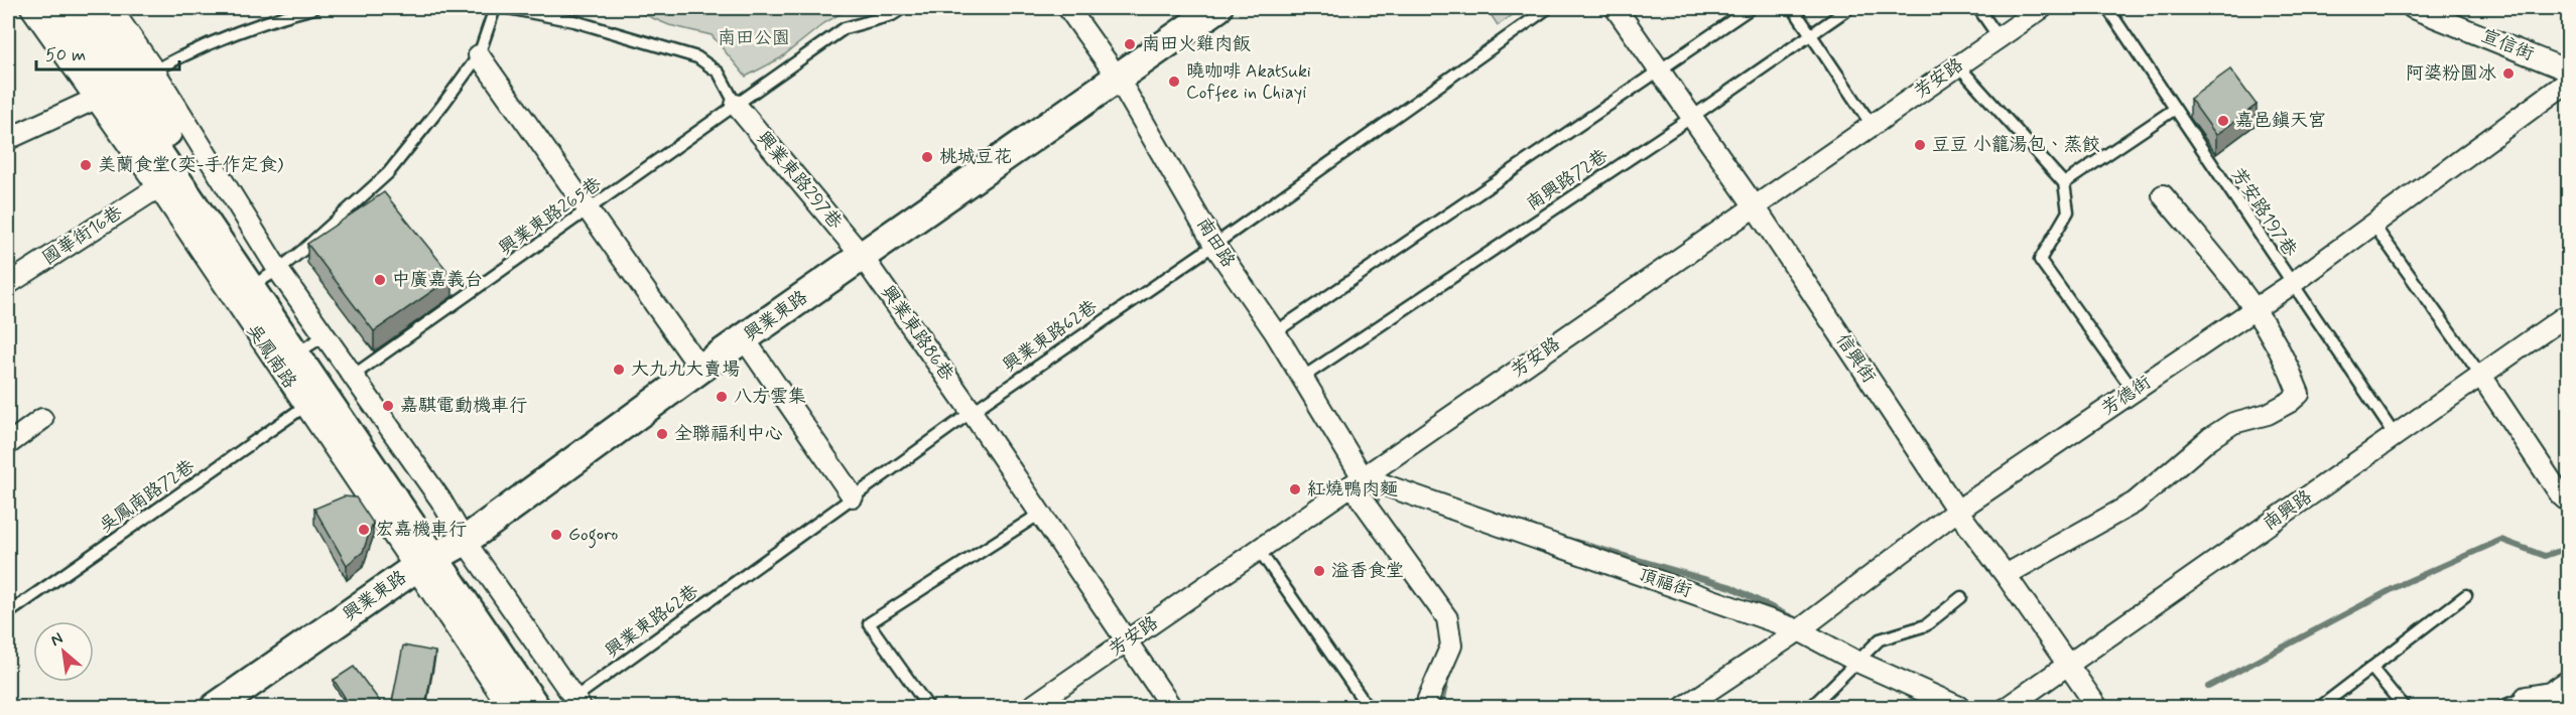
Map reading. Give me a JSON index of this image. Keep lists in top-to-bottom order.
{
  "streets": {
    "street": [
      "宣信街",
      "芳安路",
      "興業東路297巷",
      "國華街16巷",
      "南田路",
      "興業東路",
      "興業東路86巷",
      "吳鳳南路",
      "信興街",
      "芳德街",
      "南興路",
      "頂福街"
    ],
    "lane": [
      "南興路72巷",
      "芳安路197巷",
      "興業東路265巷",
      "興業東路62巷",
      "吳鳳南路72巷"
    ]
  },
  "crossings": [
    ["芳安路", "南田路"],
    ["芳安路", "興業東路86巷"],
    ["芳安路", "信興街"],
    ["芳安路", "頂福街"],
    ["興業東路297巷", "興業東路265巷"],
    ["興業東路297巷", "興業東路"],
    ["興業東路297巷", "興業東路86巷"],
    ["南興路72巷", "南田路"],
    ["南興路72巷", "信興街"],
    ["芳安路197巷", "芳德街"],
    ["芳安路197巷", "南興路"],
    ["興業東路265巷", "吳鳳南路"],
    ["國華街16巷", "吳鳳南路"],
    ["南田路", "興業東路"],
    ["南田路", "興業東路62巷"],
    ["南田路", "頂福街"],
    ["興業東路", "興業東路86巷"],
    ["興業東路", "吳鳳南路"],
    ["興業東路86巷", "興業東路62巷"],
    ["興業東路62巷", "吳鳳南路"],
    ["吳鳳南路", "吳鳳南路72巷"],
    ["信興街", "芳德街"],
    ["信興街", "南興路"],
    ["芳德街", "頂福街"]
  ],
  "parks": ["南田公園"],
  "places": [
    "南田火雞肉飯",
    "阿婆粉圓冰",
    "曉咖啡 Akatsuki Coffee in Chiayi",
    "嘉邑鎮天宮",
    "豆豆 小籠湯包、蒸餃",
    "桃城豆花",
    "美蘭食堂(奕-手作定食)",
    "中廣嘉義台",
    "大九九大賣場",
    "八方雲集",
    "嘉騏電動機車行",
    "全聯福利中心",
    "紅燒鴨肉麵",
    "宏嘉機車行",
    "Gogoro",
    "溢香食堂"
  ],
  "scale_bar": "50 m",
  "north": "top left"
}
